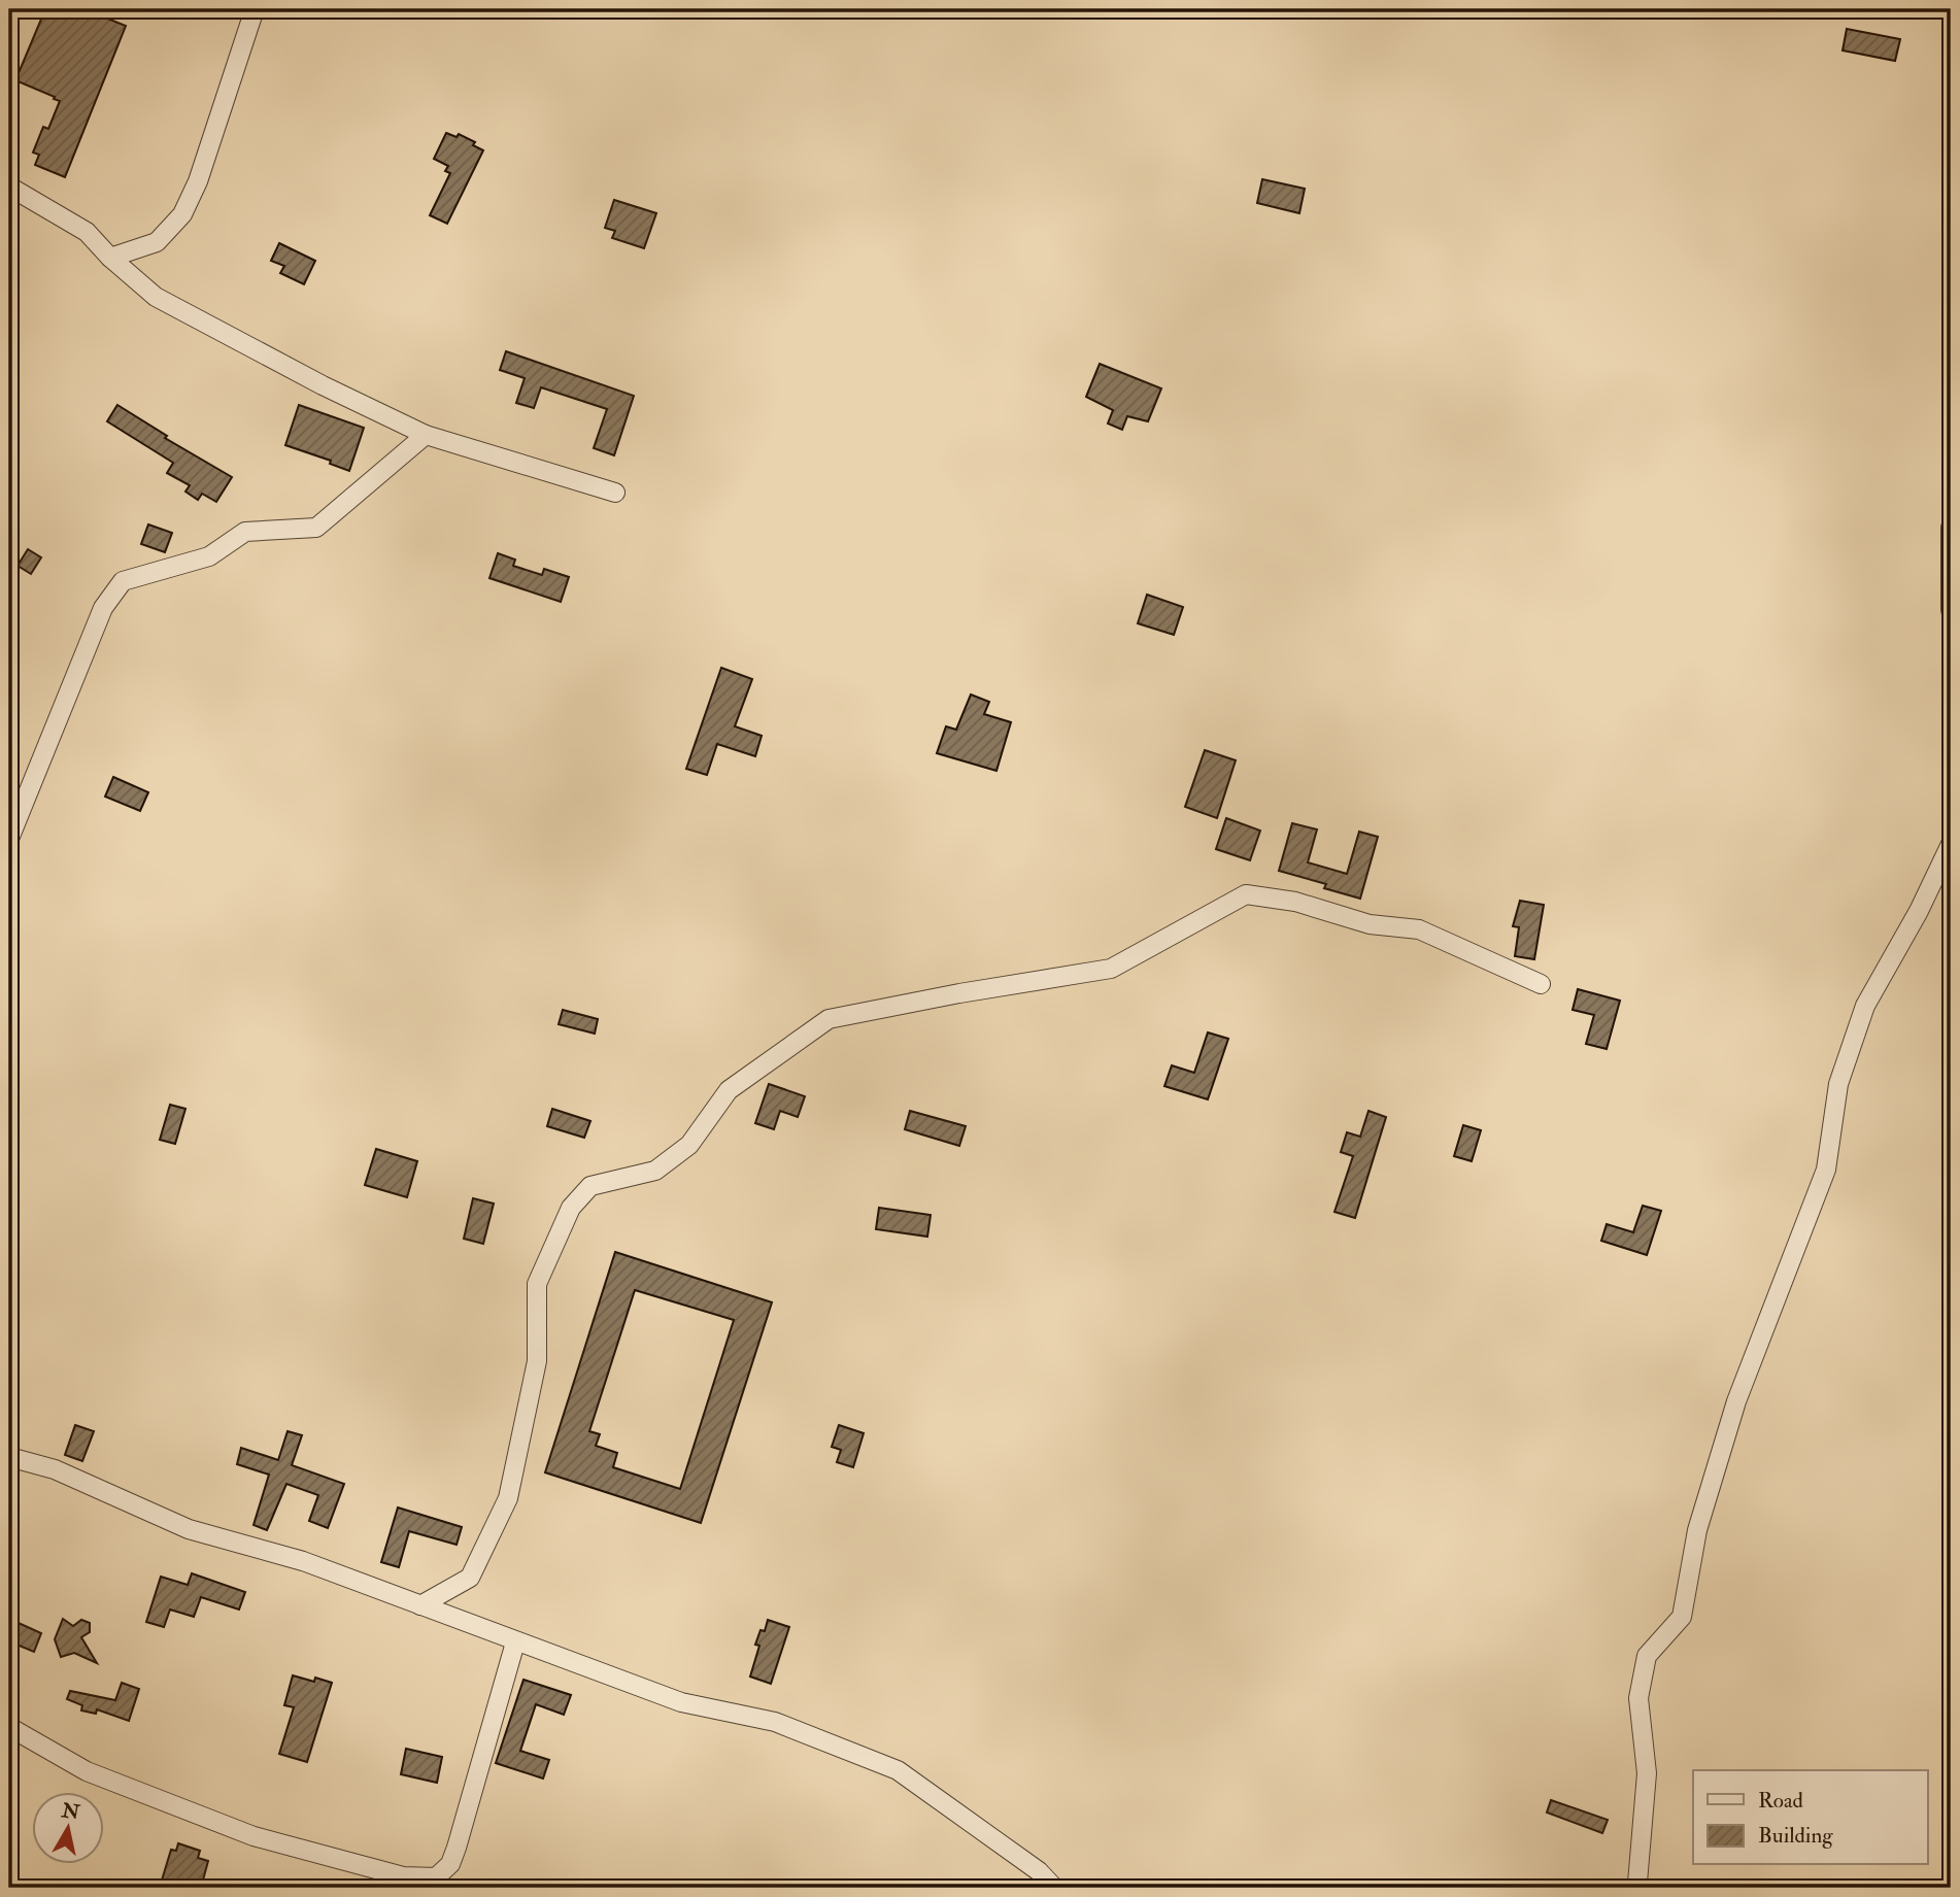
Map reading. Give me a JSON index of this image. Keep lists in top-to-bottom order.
{
  "legend": ["Road", "Building"],
  "north": "top"
}
